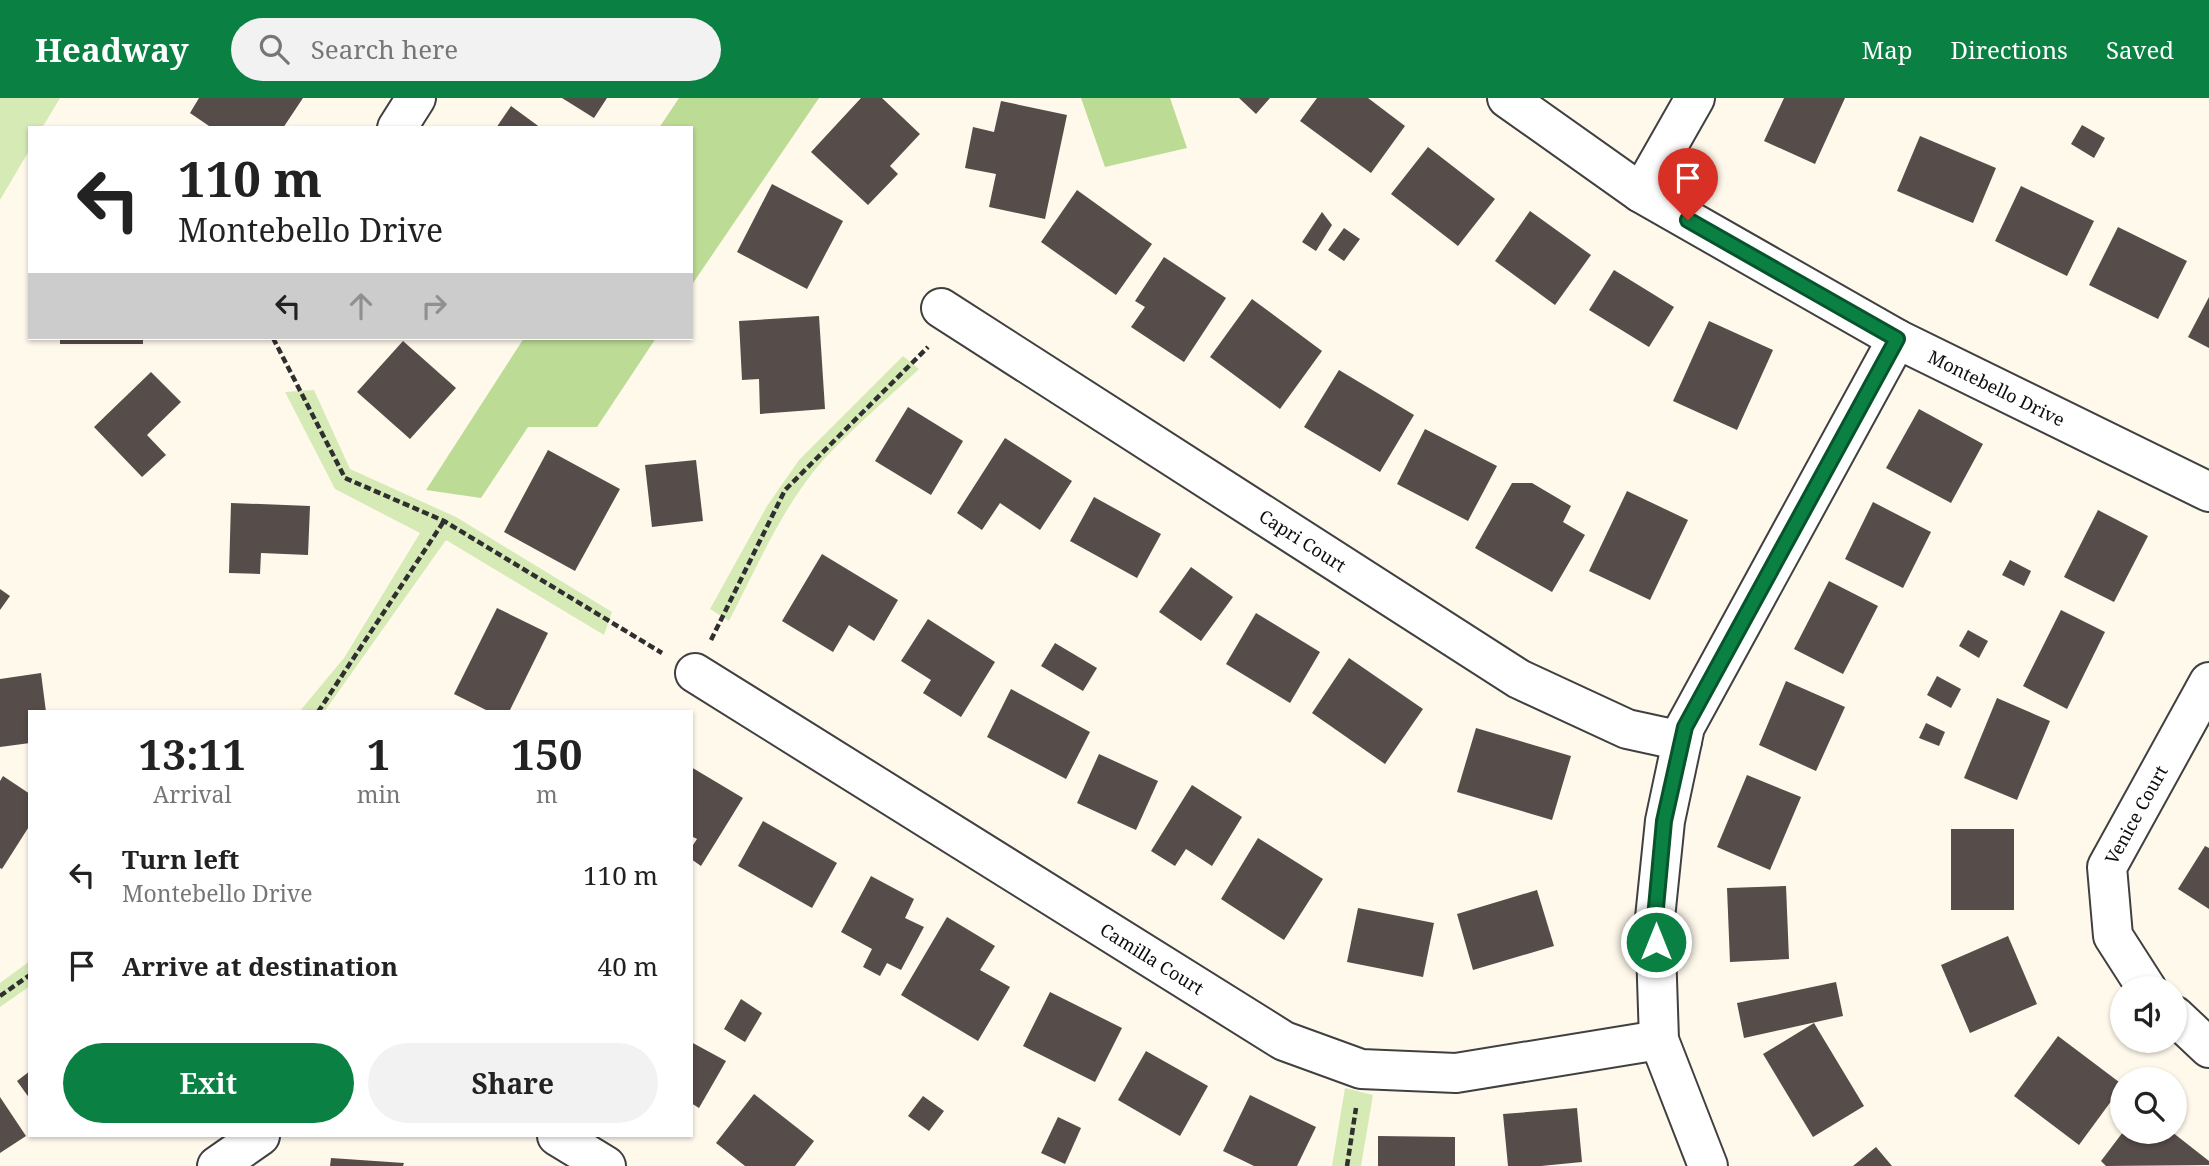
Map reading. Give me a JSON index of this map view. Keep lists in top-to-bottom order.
{
  "streets": {
    "street": [
      "Montebello Drive",
      "Capri Court",
      "Venice Court",
      "Camilla Court"
    ]
  },
  "page": {
    "header": "Headway",
    "search": "Search here",
    "nav": ["Map", "Directions", "Saved"],
    "turn": ["110 m", "Montebello Drive"],
    "eta": [
      "13:11",
      "Arrival",
      "1",
      "min",
      "150",
      "m"
    ],
    "list": [
      {
        "name": "Turn left",
        "note": "Montebello Drive",
        "value": "110 m"
      },
      {
        "name": "Arrive at destination",
        "value": "40 m"
      }
    ],
    "buttons": ["Exit", "Share"]
  }
}
